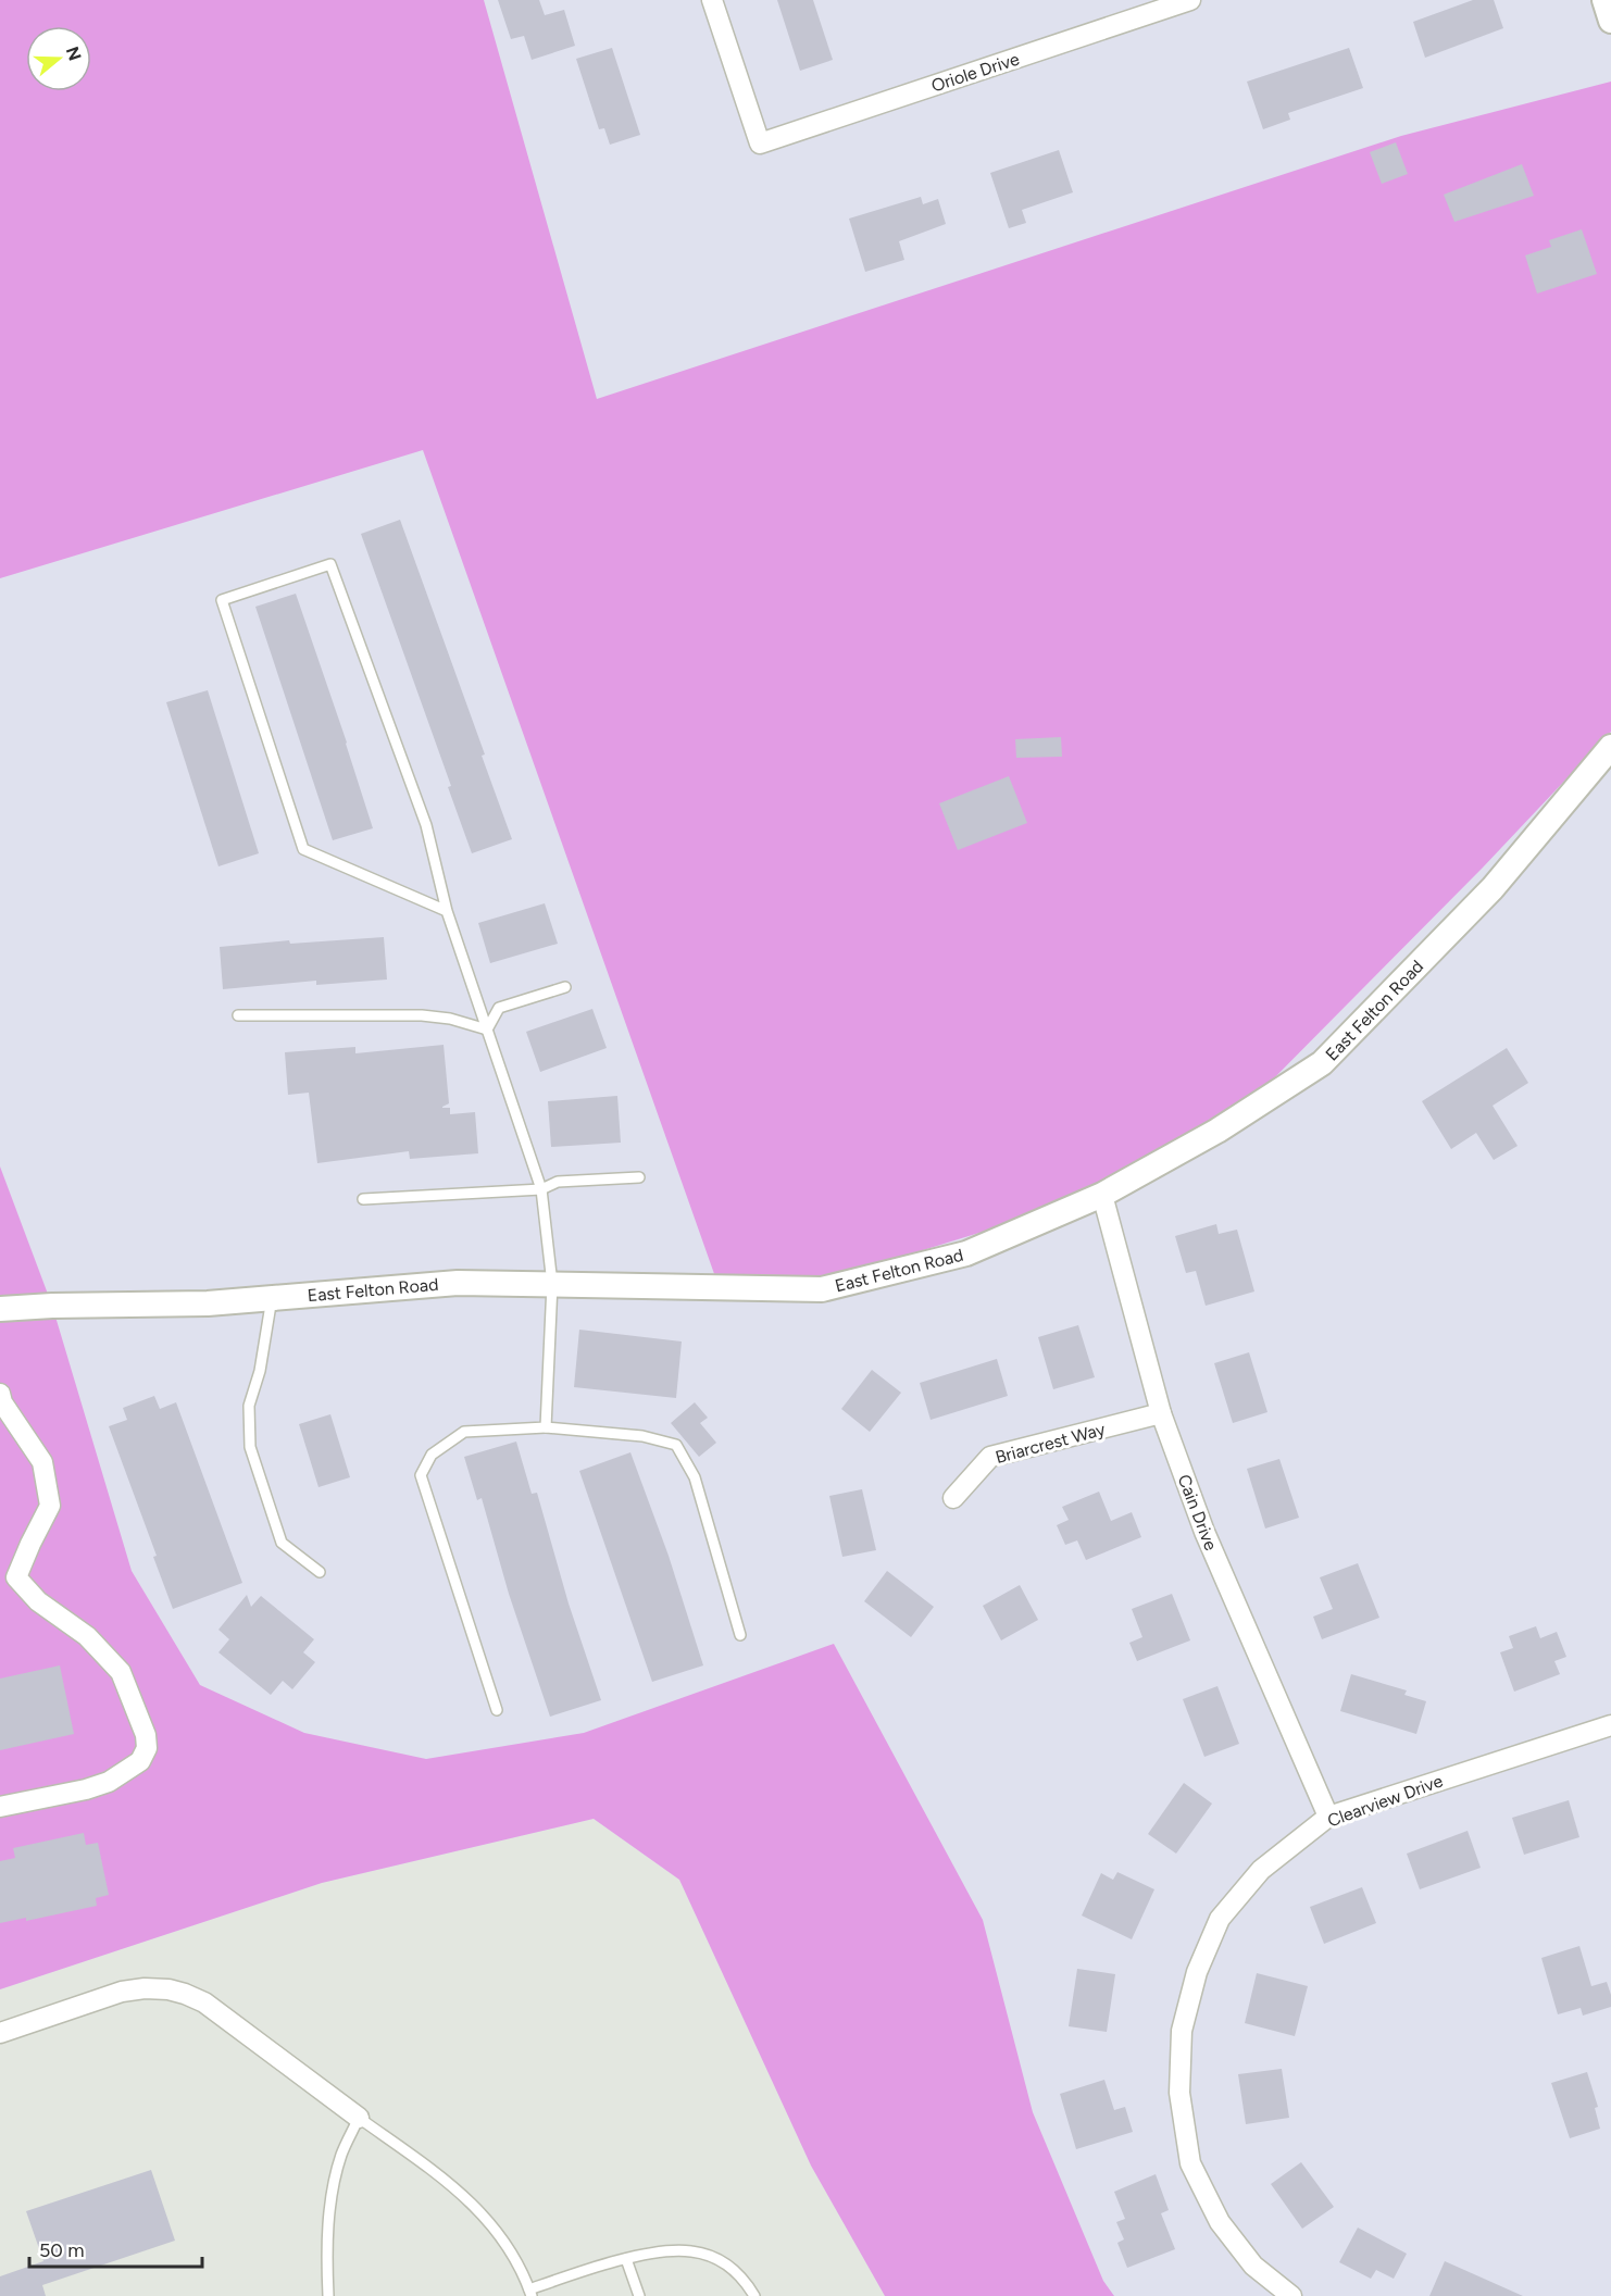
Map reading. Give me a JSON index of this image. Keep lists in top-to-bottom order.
{
  "streets": {
    "street": [
      "Oriole Drive",
      "East Felton Road",
      "Briarcrest Way",
      "Cain Drive",
      "Clearview Drive"
    ]
  },
  "crossings": [
    ["East Felton Road", "Cain Drive"],
    ["Briarcrest Way", "Cain Drive"],
    ["Cain Drive", "Clearview Drive"]
  ],
  "scale_bar": "50 m",
  "north": "right"
}
